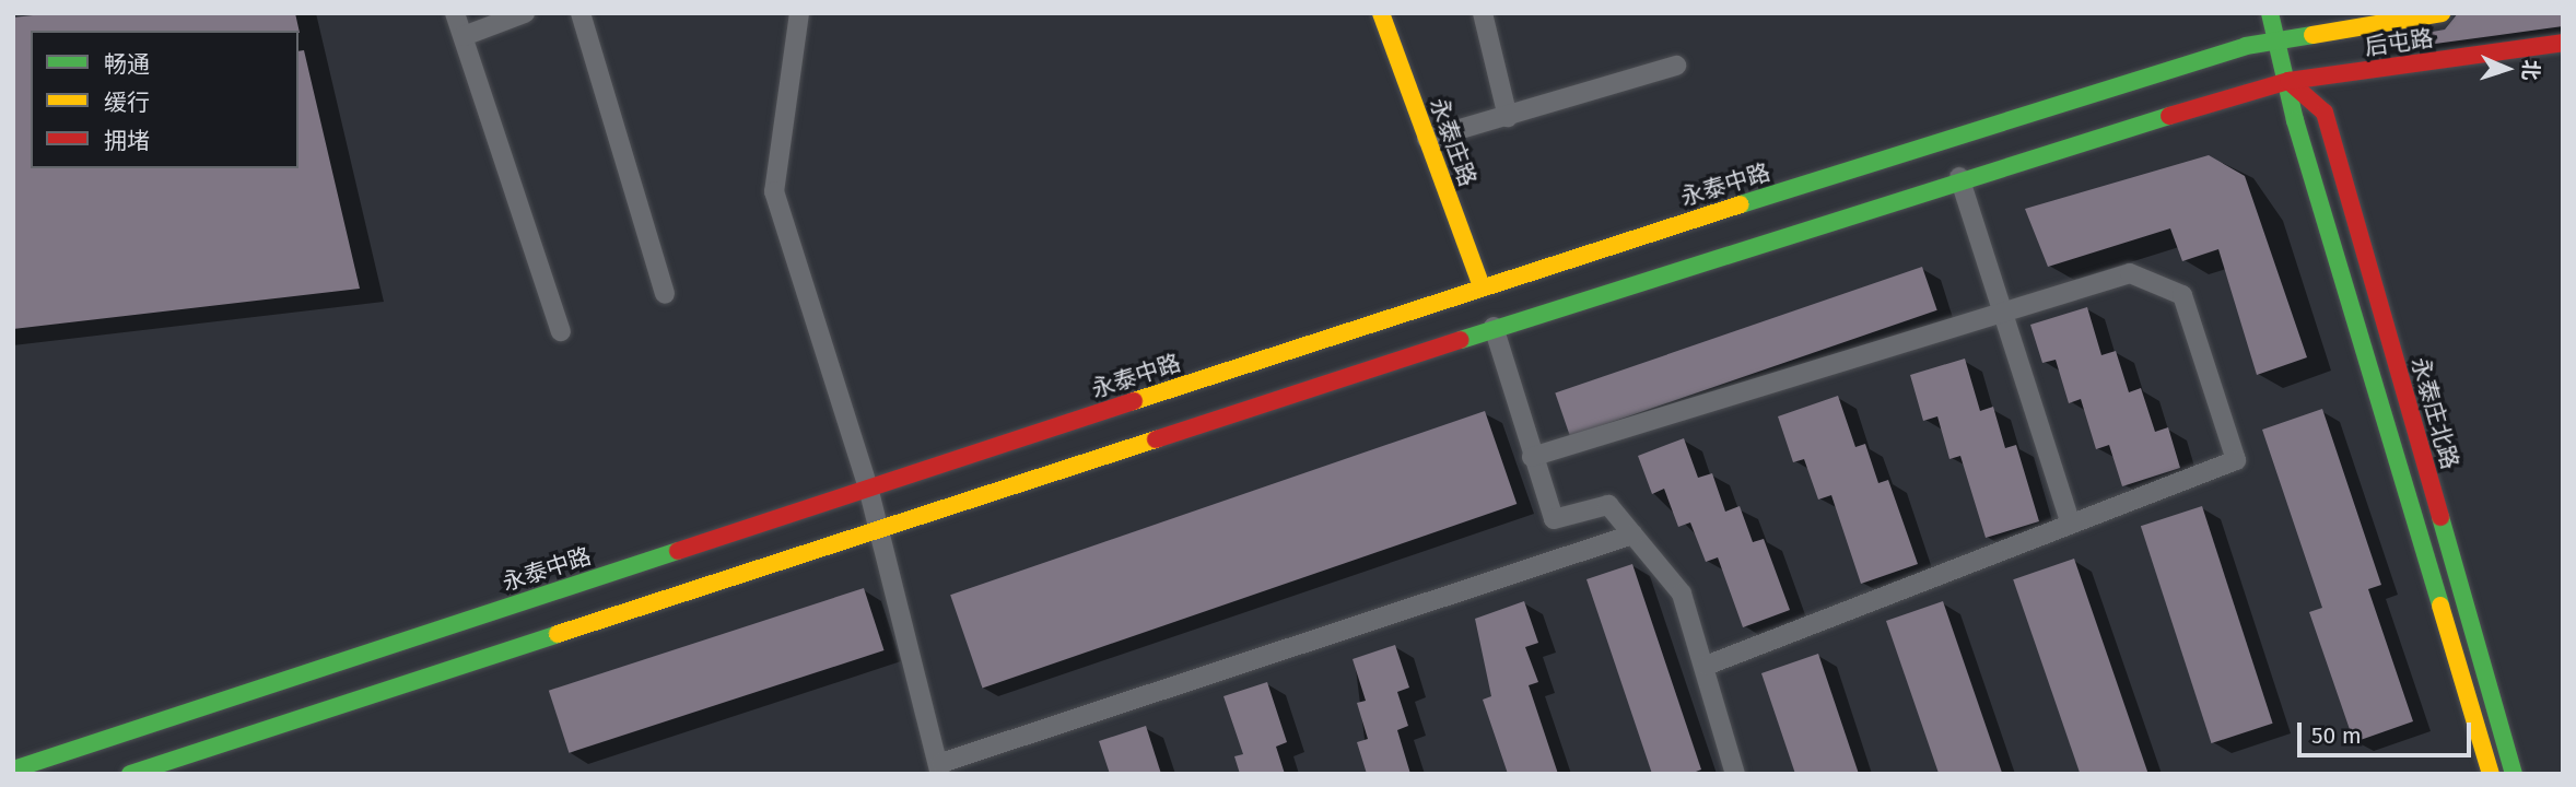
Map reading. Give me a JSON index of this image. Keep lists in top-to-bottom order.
{
  "streets": {
    "main road": [
      "后屯路",
      "永泰庄路",
      "永泰中路",
      "永泰庄北路"
    ]
  },
  "crossings": [
    ["后屯路", "永泰中路"],
    ["后屯路", "永泰庄北路"],
    ["永泰庄路", "永泰中路"]
  ],
  "legend": ["畅通", "缓行", "拥堵"],
  "scale_bar": "50 m",
  "north": "right"
}
